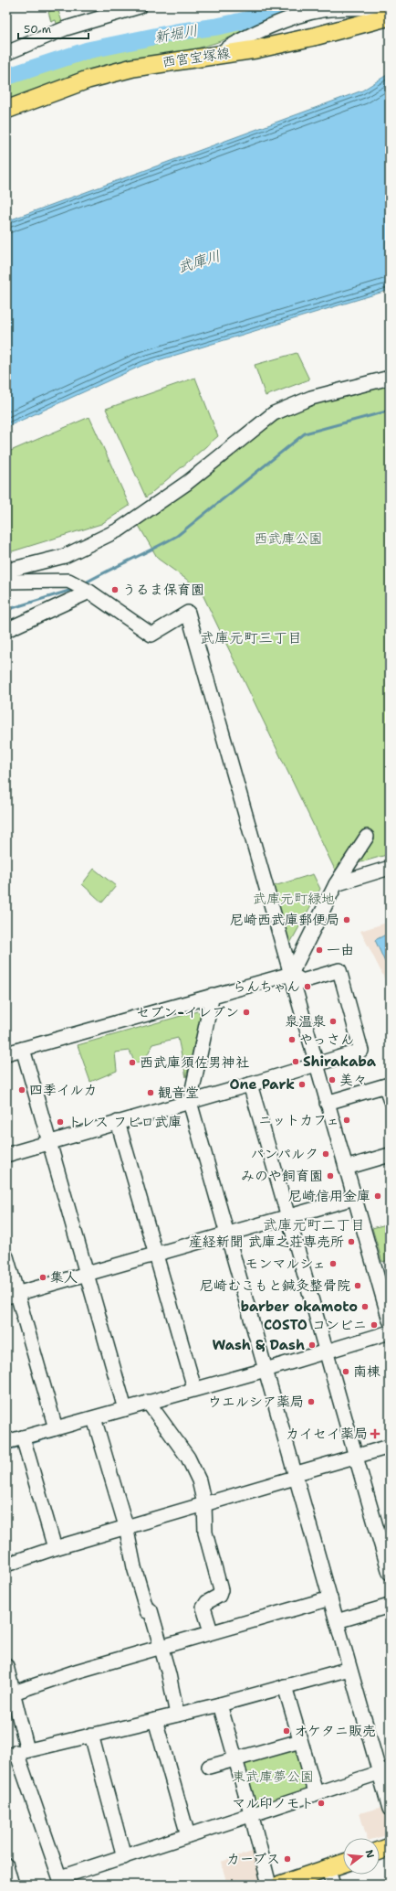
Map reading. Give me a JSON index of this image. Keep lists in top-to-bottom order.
{
  "streets": {
    "main road": ["西宮宝塚線"]
  },
  "districts": ["武庫元町三丁目", "武庫元町二丁目"],
  "water": ["新堀川", "武庫川"],
  "parks": ["西武庫公園", "武庫元町緑地", "東武庫夢公園"],
  "places": {
    "other": [
      "うるま保育園",
      "尼崎西武庫郵便局",
      "一由",
      "らんちゃん",
      "セブン-イレブン",
      "泉温泉",
      "やっさん",
      "Shirakaba",
      "西武庫須佐男神社",
      "美々",
      "One Park",
      "四季イルカ",
      "観音堂",
      "ニットカフェ",
      "トレス フビロ武庫",
      "パンパルク",
      "みのや飼育園",
      "尼崎信用金庫",
      "産経新聞 武庫之荘専売所",
      "モンマルシェ",
      "集人",
      "尼崎むこもと鍼灸整骨院",
      "barber okamoto",
      "COSTO コンビニ",
      "Wash & Dash",
      "南棟",
      "ウエルシア薬局",
      "オケタニ販売",
      "マル印ノモト",
      "カーブス"
    ],
    "health": ["カイセイ薬局"]
  },
  "scale_bar": "50 m",
  "north": "right"
}
